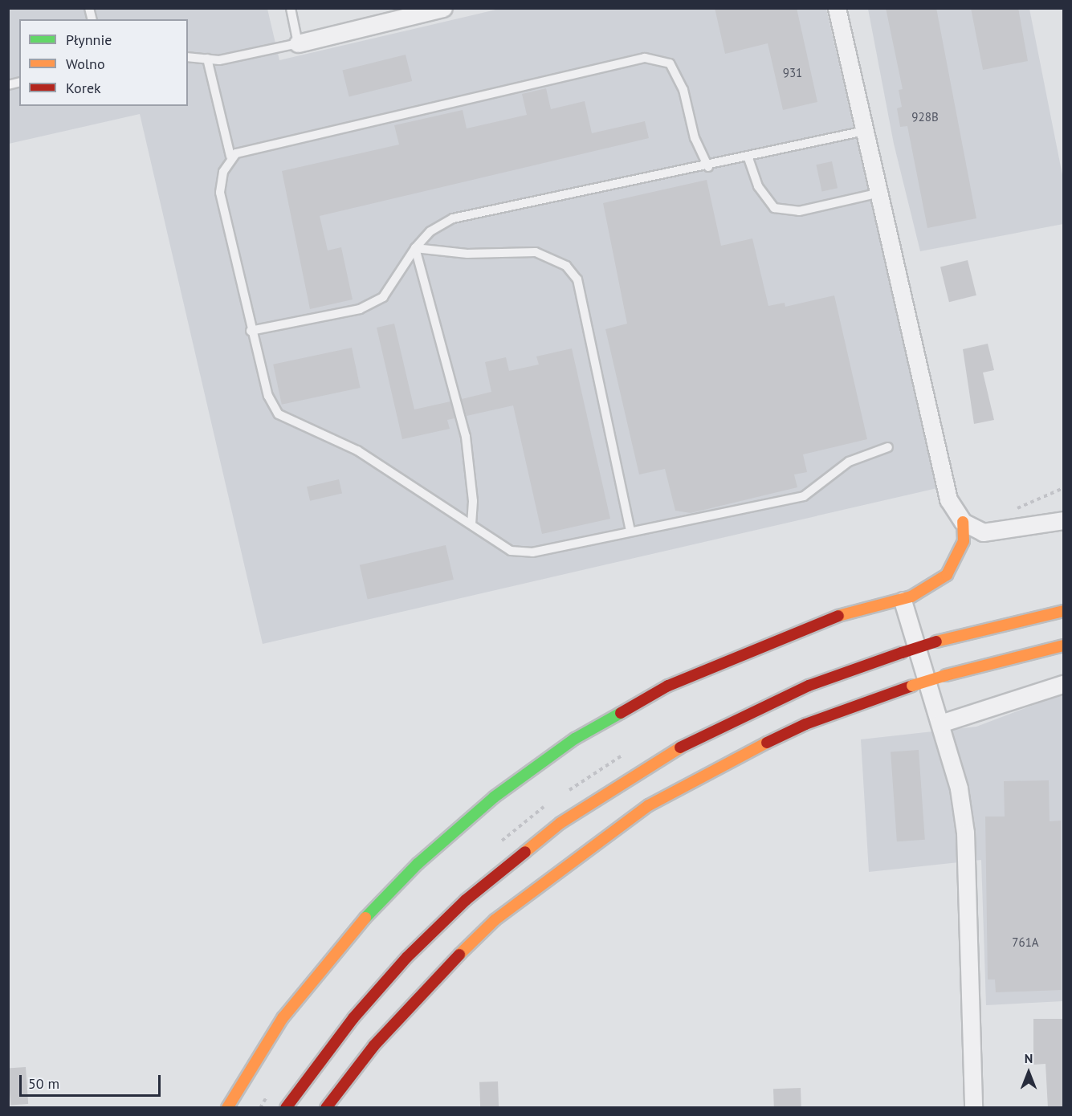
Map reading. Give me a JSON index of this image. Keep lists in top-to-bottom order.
{
  "house_numbers": ["931", "928B", "761A"],
  "legend": ["Płynnie", "Wolno", "Korek"],
  "scale_bar": "50 m",
  "north": "top"
}
